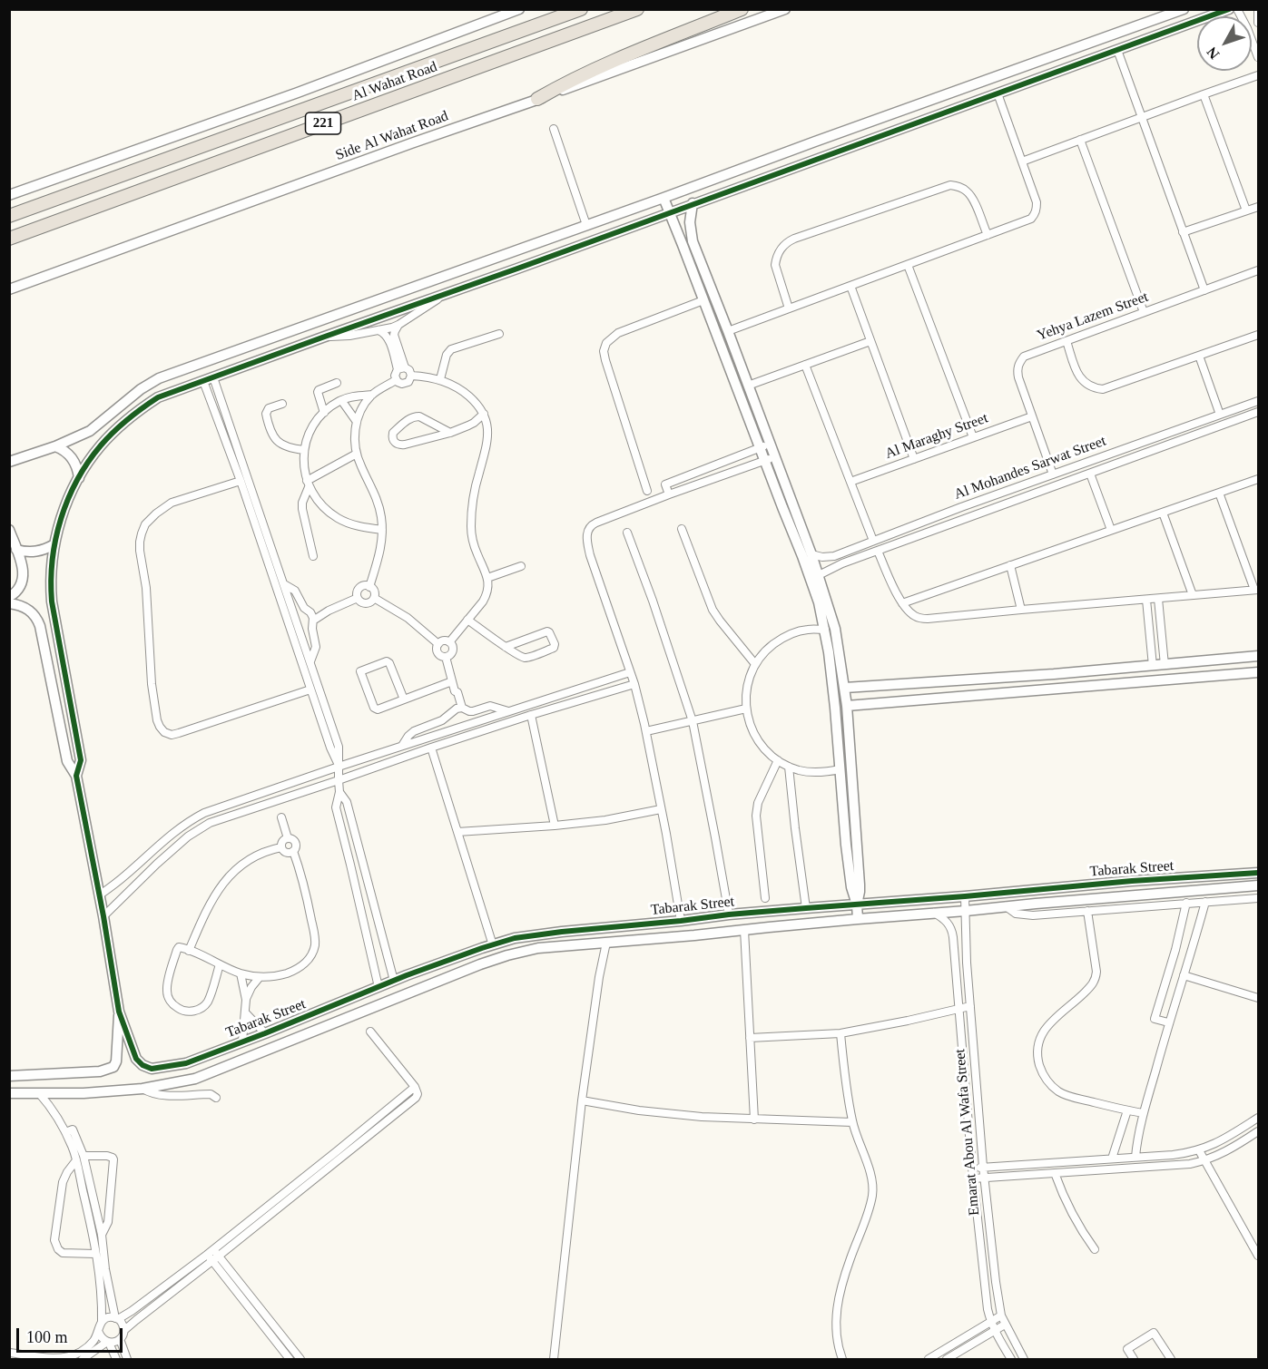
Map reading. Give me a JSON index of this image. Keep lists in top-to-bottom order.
{
  "streets": {
    "highway": ["Al Wahat Road", "221"],
    "street": [
      "Side Al Wahat Road",
      "Yehya Lazem Street",
      "Al Maraghy Street",
      "Al Mohandes Sarwat Street",
      "Tabarak Street",
      "Emarat Abou Al Wafa Street"
    ]
  },
  "crossings": [
    ["Yehya Lazem Street", "Al Maraghy Street"],
    ["Yehya Lazem Street", "Al Mohandes Sarwat Street"],
    ["Tabarak Street", "Emarat Abou Al Wafa Street"]
  ],
  "scale_bar": "100 m",
  "north": "bottom left"
}
